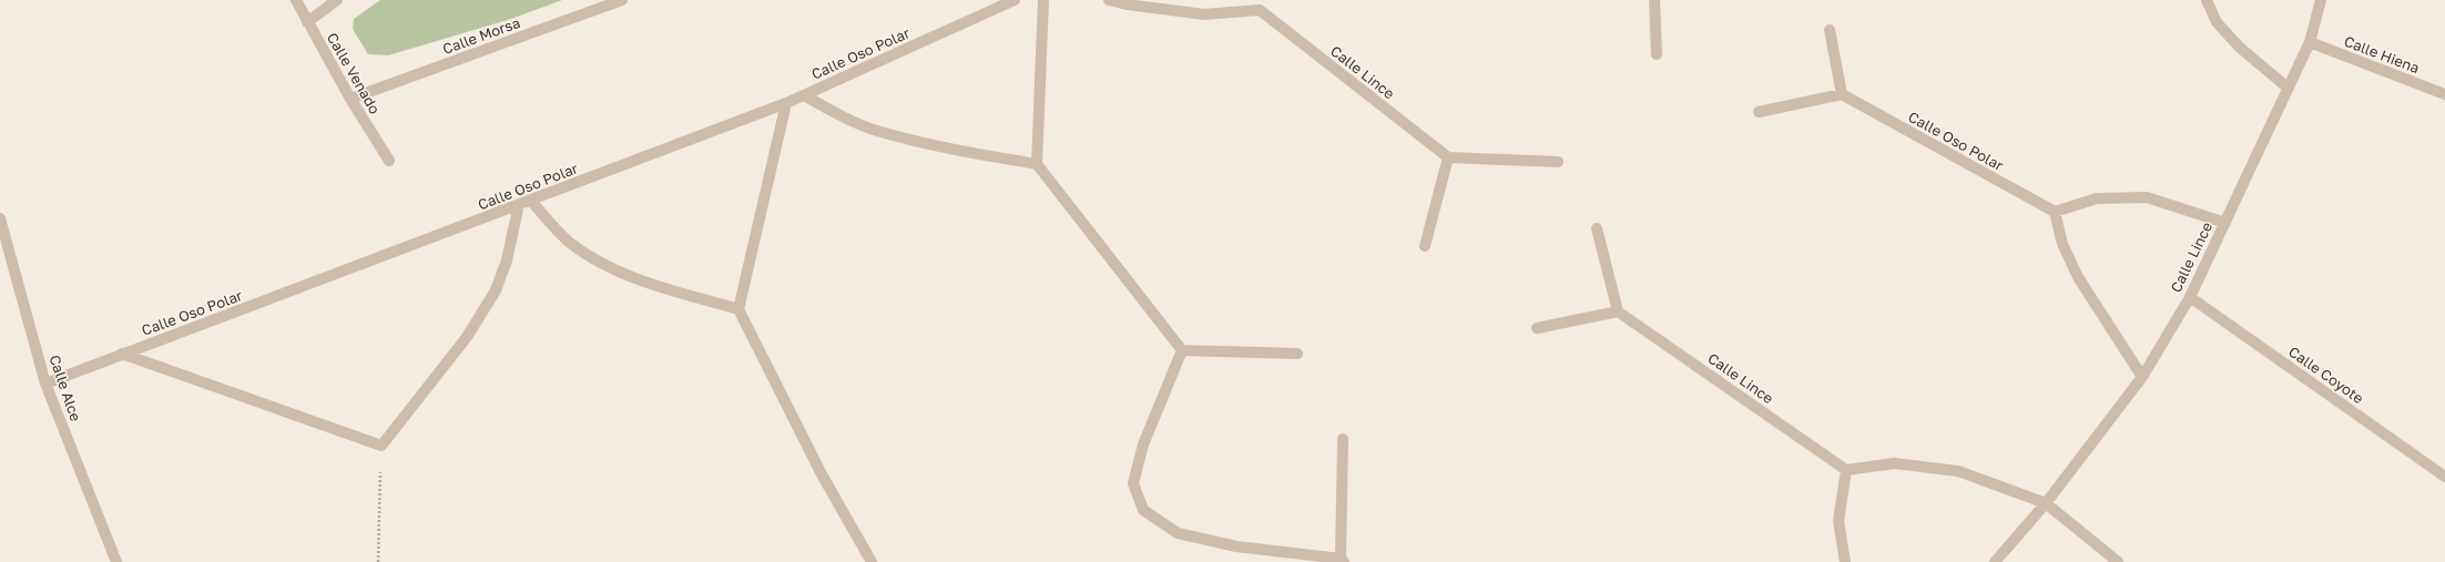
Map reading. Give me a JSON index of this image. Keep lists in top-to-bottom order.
{
  "streets": {
    "street": [
      "Calle Morsa",
      "Calle Oso Polar",
      "Calle Hiena",
      "Calle Lince",
      "Calle Venado",
      "Calle Coyote",
      "Calle Alce"
    ]
  },
  "crossings": [
    ["Calle Morsa", "Calle Venado"],
    ["Calle Oso Polar", "Calle Alce"],
    ["Calle Hiena", "Calle Lince"],
    ["Calle Lince", "Calle Coyote"]
  ]
}
